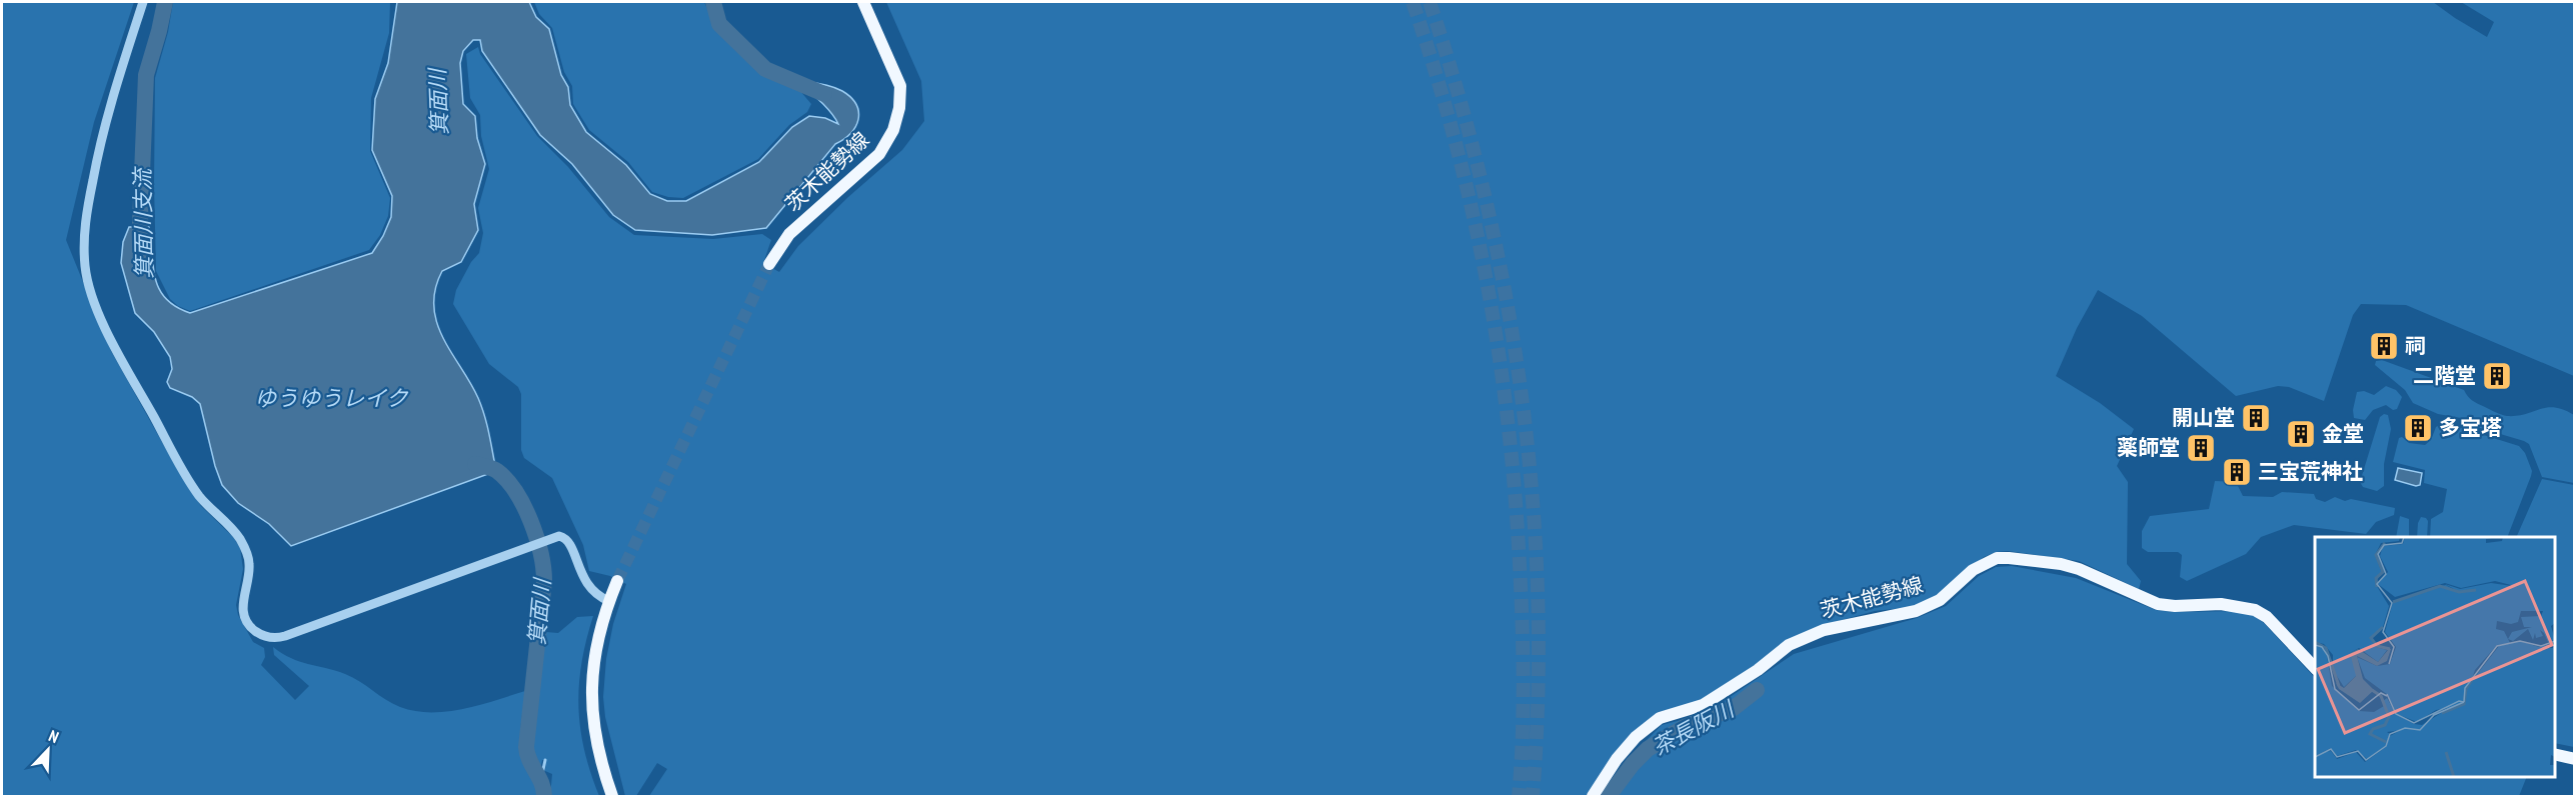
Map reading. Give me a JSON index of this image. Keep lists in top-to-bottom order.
{
  "streets": {
    "main road": ["茨木能勢線"]
  },
  "water": [
    "箕面川",
    "箕面川支流",
    "ゆうゆうレイク",
    "茶長阪川"
  ],
  "places": {
    "building": [
      "祠",
      "二階堂",
      "開山堂",
      "多宝塔",
      "金堂",
      "薬師堂",
      "三宝荒神社"
    ]
  },
  "north": "top right"
}
